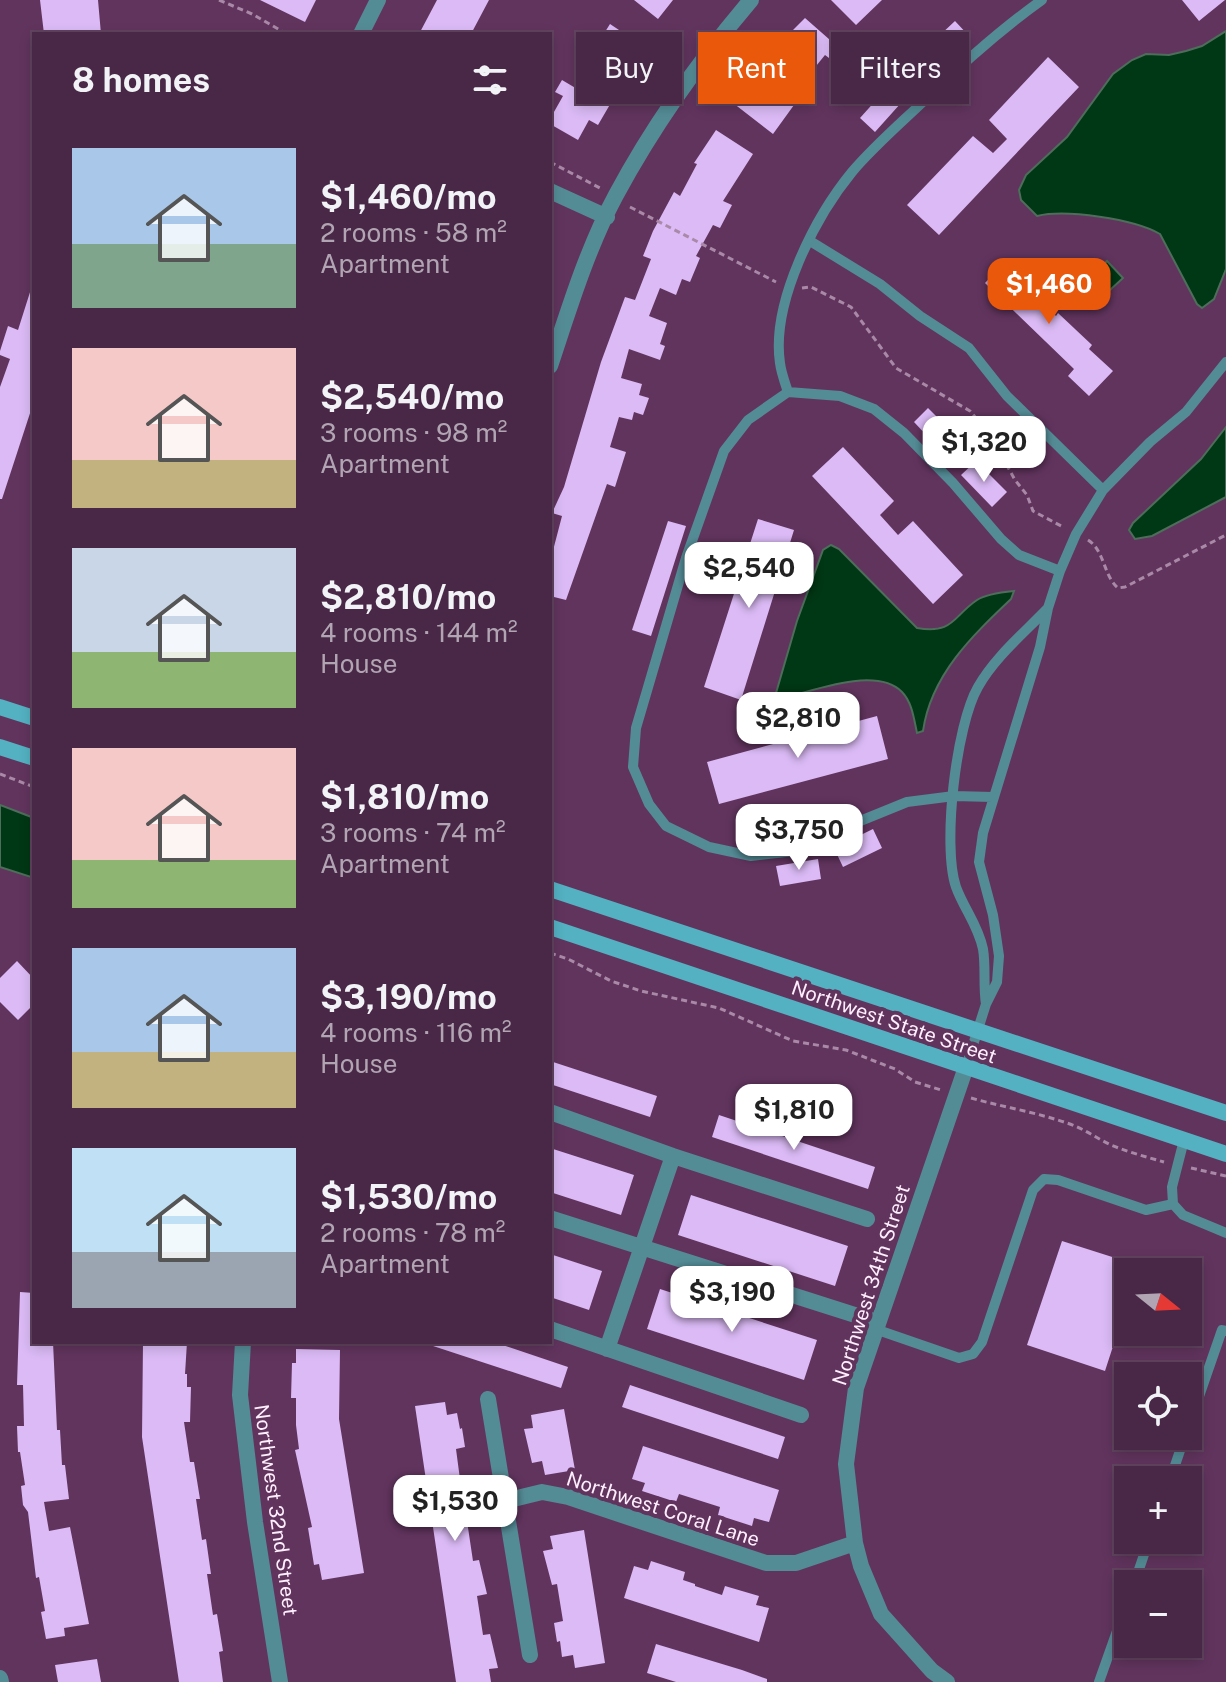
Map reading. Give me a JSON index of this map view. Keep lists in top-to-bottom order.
{
  "streets": {
    "main road": ["Northwest State Street"],
    "street": ["Northwest 34th Street", "Northwest Coral Lane", "Northwest 32nd Street"]
  },
  "crossings": [
    ["Northwest State Street", "Northwest 34th Street"],
    ["Northwest 34th Street", "Northwest Coral Lane"]
  ],
  "north": "right",
  "page": {
    "chip": ["Buy", "Rent", "Filters"],
    "heading": "8 homes",
    "list": [
      {
        "name": "$1,460/mo",
        "note": "2 rooms · 58 m² · Apartment"
      },
      {
        "name": "$2,540/mo",
        "note": "3 rooms · 98 m² · Apartment"
      },
      {
        "name": "$2,810/mo",
        "note": "4 rooms · 144 m² · House"
      },
      {
        "name": "$1,810/mo",
        "note": "3 rooms · 74 m² · Apartment"
      },
      {
        "name": "$3,190/mo",
        "note": "4 rooms · 116 m² · House"
      },
      {
        "name": "$1,530/mo",
        "note": "2 rooms · 78 m² · Apartment"
      }
    ],
    "price": [
      "$1,460",
      "$1,320",
      "$2,540",
      "$2,810",
      "$3,750",
      "$1,810",
      "$3,190",
      "$1,530"
    ],
    "map_buttons": ["+", "−"]
  }
}
